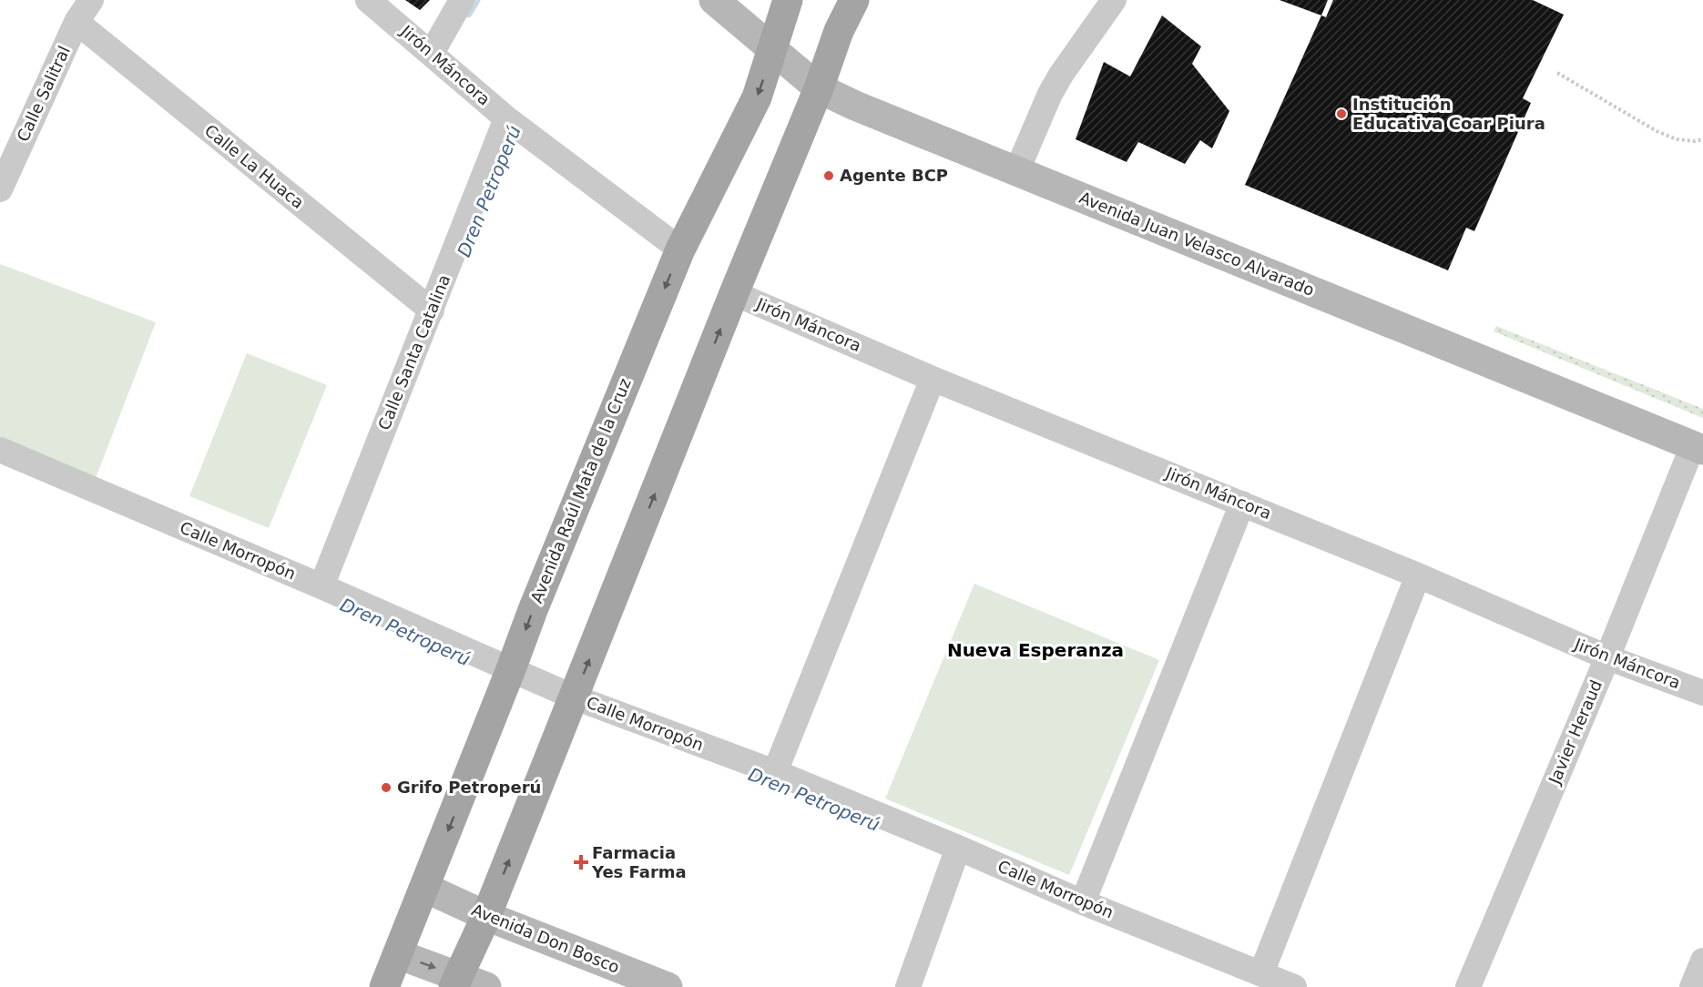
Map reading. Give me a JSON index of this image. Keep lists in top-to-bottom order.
{
  "streets": {
    "main road": ["Avenida Raúl Mata de la Cruz"],
    "street": [
      "Jirón Máncora",
      "Calle Salitral",
      "Calle La Huaca",
      "Avenida Juan Velasco Alvarado",
      "Calle Santa Catalina",
      "Calle Morropón",
      "Javier Heraud",
      "Avenida Don Bosco"
    ]
  },
  "crossings": [
    ["Jirón Máncora", "Calle Santa Catalina"],
    ["Jirón Máncora", "Avenida Raúl Mata de la Cruz"],
    ["Jirón Máncora", "Javier Heraud"],
    ["Calle Salitral", "Calle La Huaca"],
    ["Calle La Huaca", "Calle Santa Catalina"],
    ["Avenida Juan Velasco Alvarado", "Avenida Raúl Mata de la Cruz"],
    ["Avenida Juan Velasco Alvarado", "Javier Heraud"],
    ["Calle Santa Catalina", "Calle Morropón"],
    ["Avenida Raúl Mata de la Cruz", "Calle Morropón"],
    ["Avenida Raúl Mata de la Cruz", "Avenida Don Bosco"]
  ],
  "districts": ["Nueva Esperanza"],
  "water": ["Dren Petroperú"],
  "places": {
    "other": ["Institución Educativa Coar Piura", "Agente BCP", "Grifo Petroperú"],
    "health": ["Farmacia Yes Farma"]
  }
}
